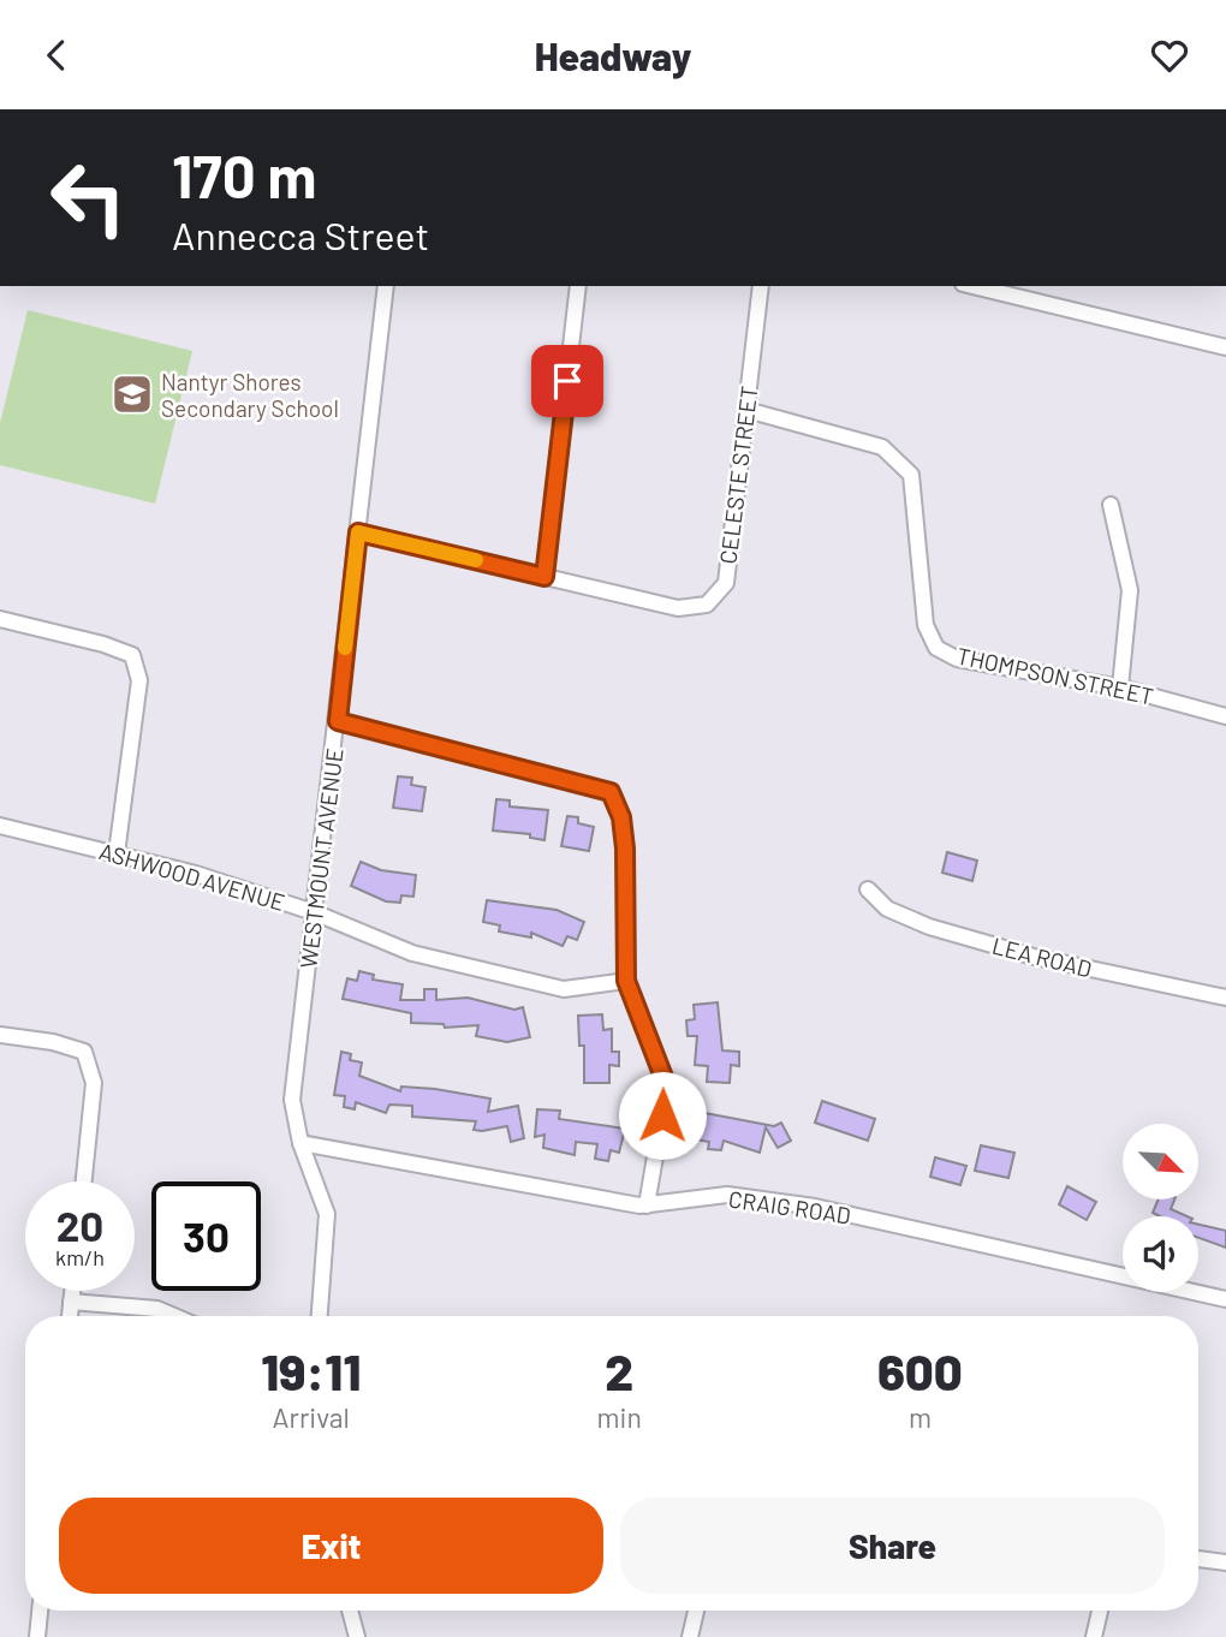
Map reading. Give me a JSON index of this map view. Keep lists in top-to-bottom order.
{
  "streets": {
    "street": [
      "CELESTE STREET",
      "THOMPSON STREET",
      "WESTMOUNT AVENUE",
      "ASHWOOD AVENUE",
      "LEA ROAD",
      "CRAIG ROAD"
    ]
  },
  "crossings": [
    ["CELESTE STREET", "THOMPSON STREET"],
    ["CELESTE STREET", "WESTMOUNT AVENUE"],
    ["WESTMOUNT AVENUE", "ASHWOOD AVENUE"],
    ["WESTMOUNT AVENUE", "CRAIG ROAD"]
  ],
  "places": {
    "school or university": ["Nantyr Shores Secondary School"]
  },
  "north": "bottom right",
  "page": {
    "header": "Headway",
    "turn": ["170 m", "Annecca Street"],
    "speed": "20 km/h",
    "limit": "30",
    "eta": [
      "19:11",
      "Arrival",
      "2",
      "min",
      "600",
      "m"
    ],
    "buttons": ["Exit", "Share"]
  }
}
